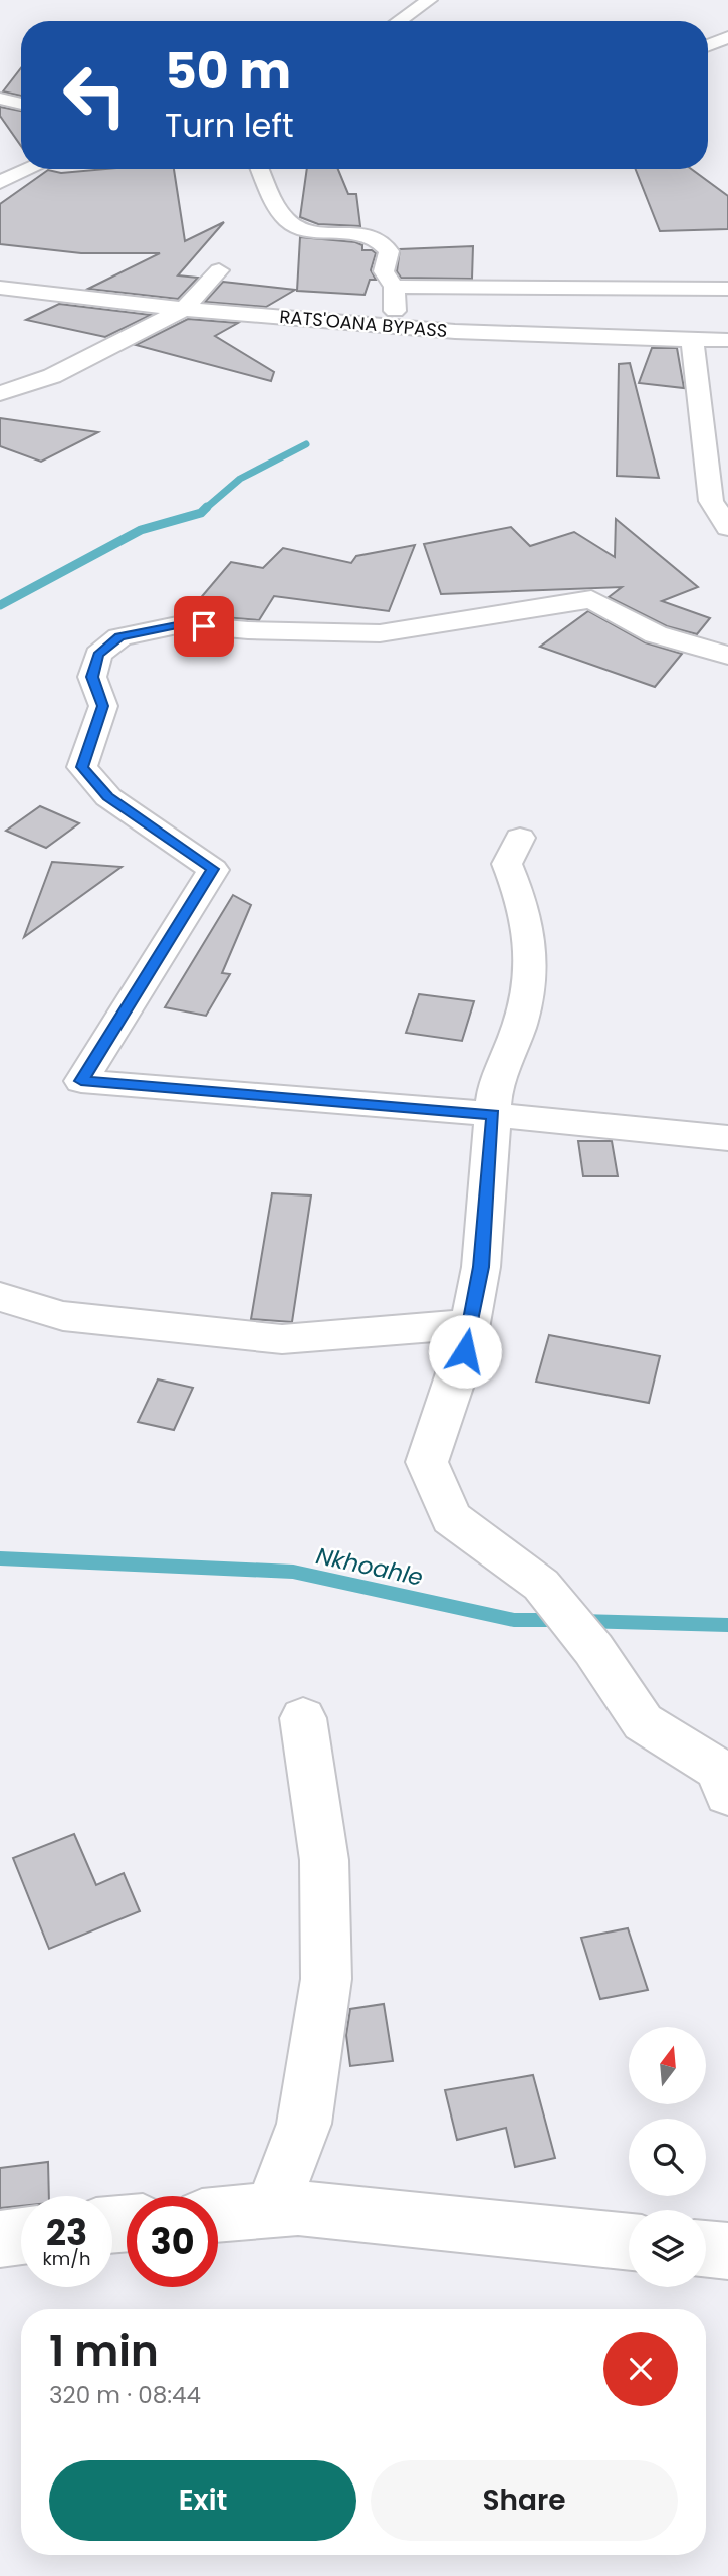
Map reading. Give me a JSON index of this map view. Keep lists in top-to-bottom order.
{
  "streets": {
    "street": ["RATS'OANA BYPASS"]
  },
  "water": ["Nkhoahle"],
  "north": "top",
  "page": {
    "turn": ["50 m", "Turn left"],
    "speed": "23 km/h",
    "limit": "30",
    "heading": ["1 min", "320 m · 08:44"],
    "buttons": ["Exit", "Share"]
  }
}
